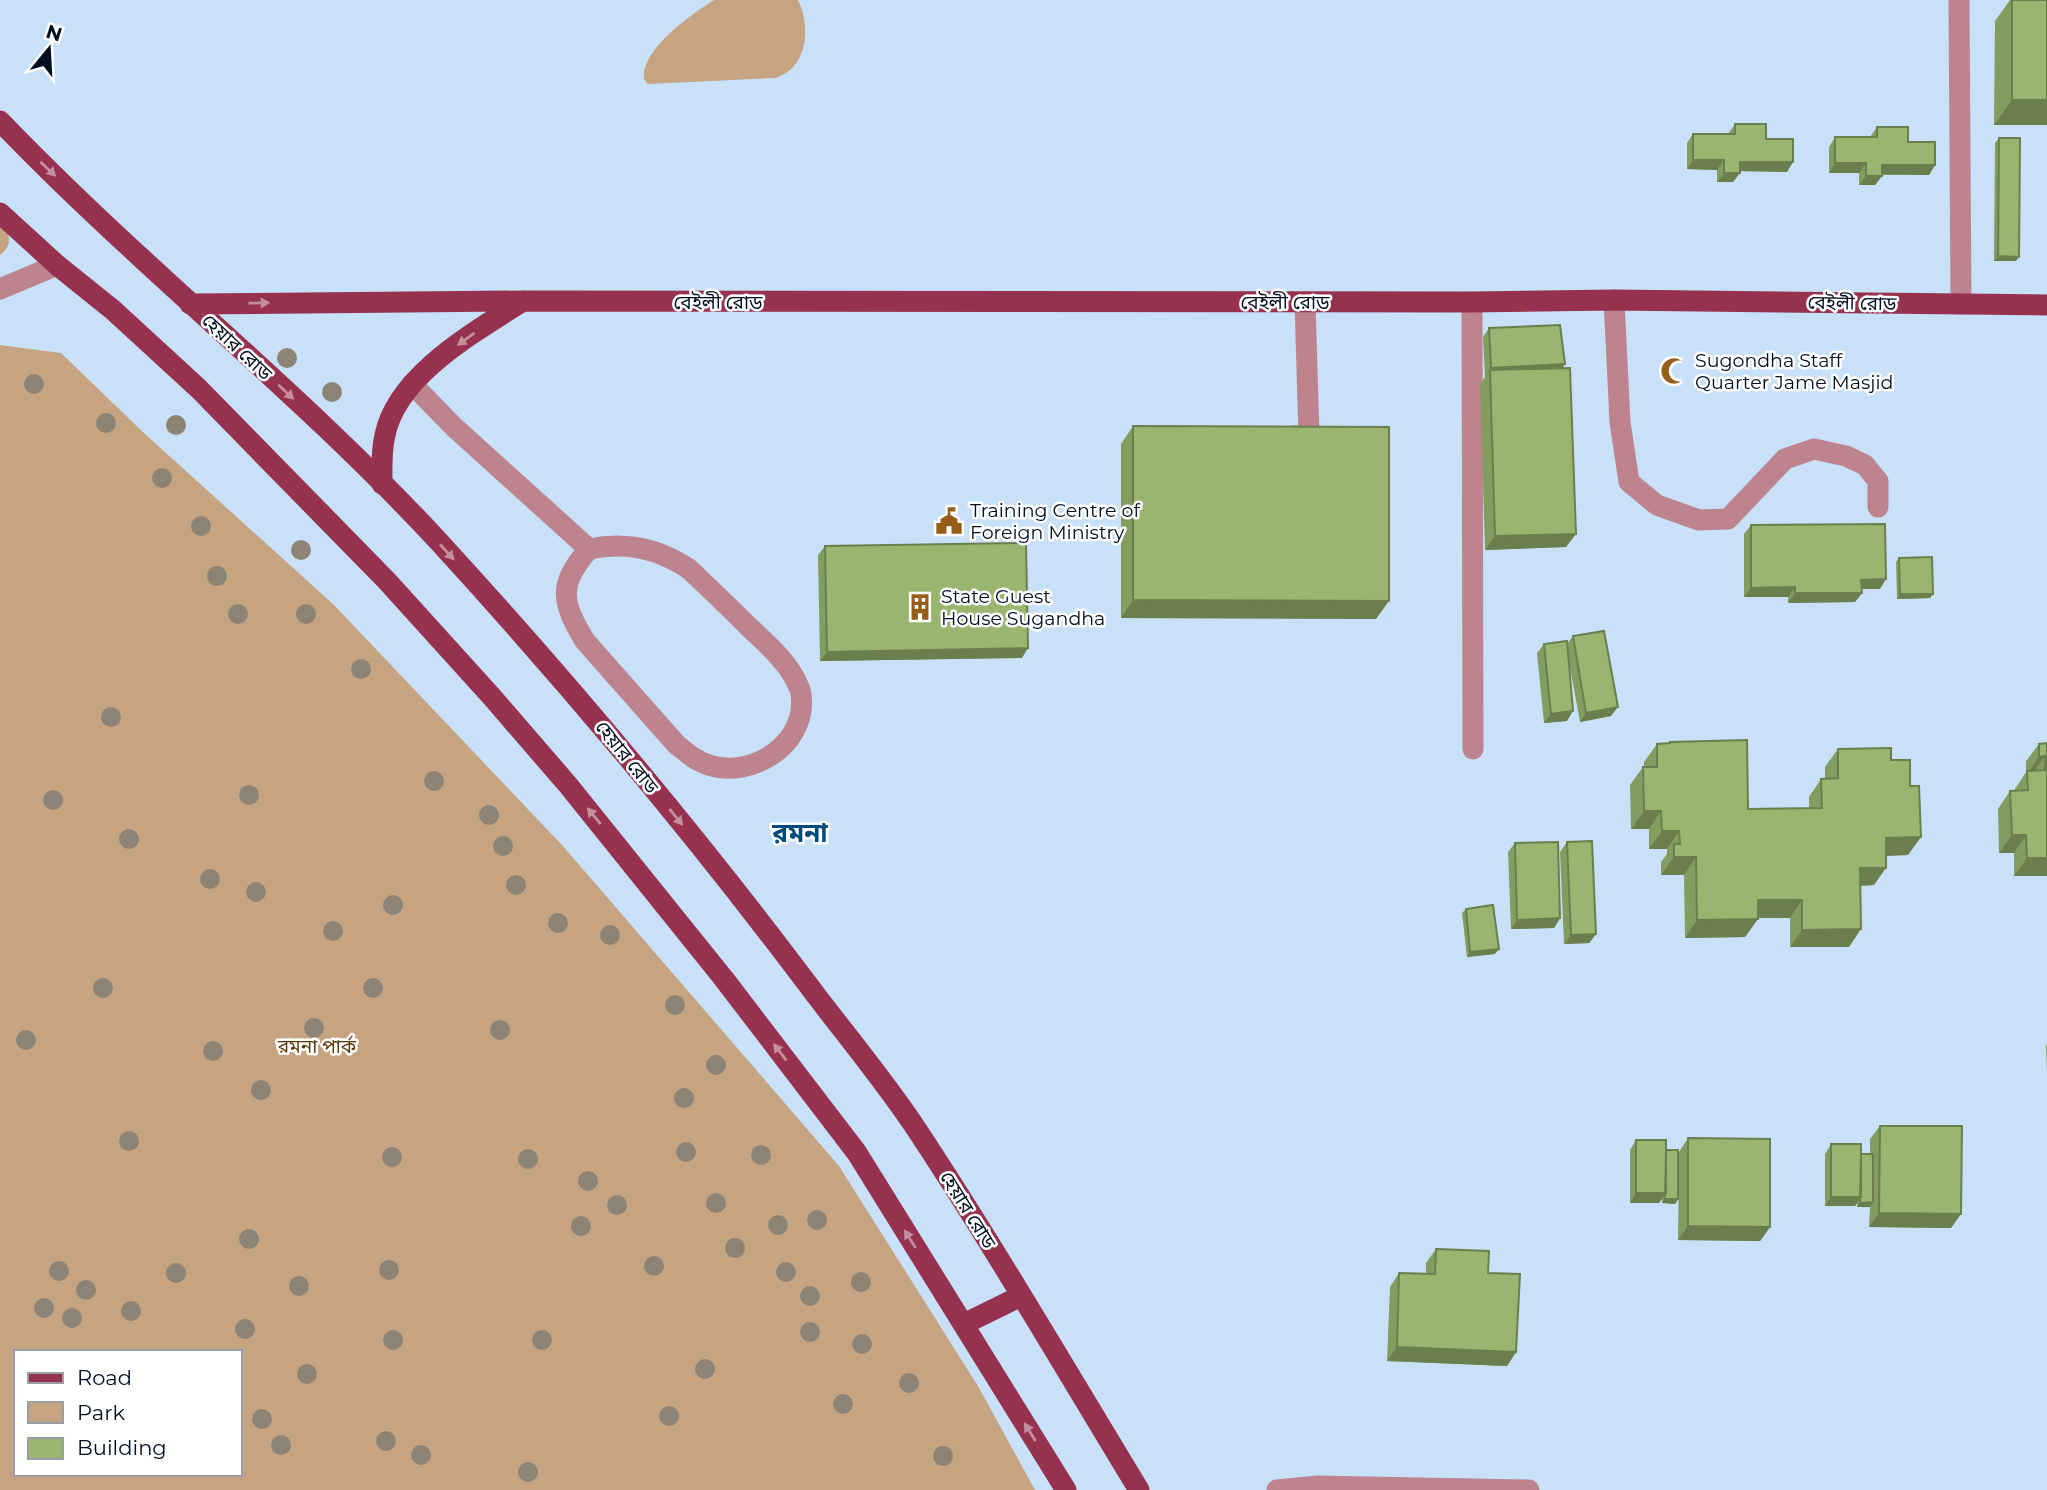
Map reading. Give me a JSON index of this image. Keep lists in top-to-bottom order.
{
  "streets": {
    "main road": ["বেইলী রোড", "হেয়ার রোড"]
  },
  "crossings": [
    ["বেইলী রোড", "হেয়ার রোড"]
  ],
  "districts": ["রমনা"],
  "parks": ["রমনা পার্ক"],
  "places": {
    "mosque": ["Sugondha Staff Quarter Jame Masjid"],
    "public building": ["Training Centre of Foreign Ministry"],
    "building": ["State Guest House Sugandha"]
  },
  "legend": ["Road", "Park", "Building"],
  "north": "top"
}
